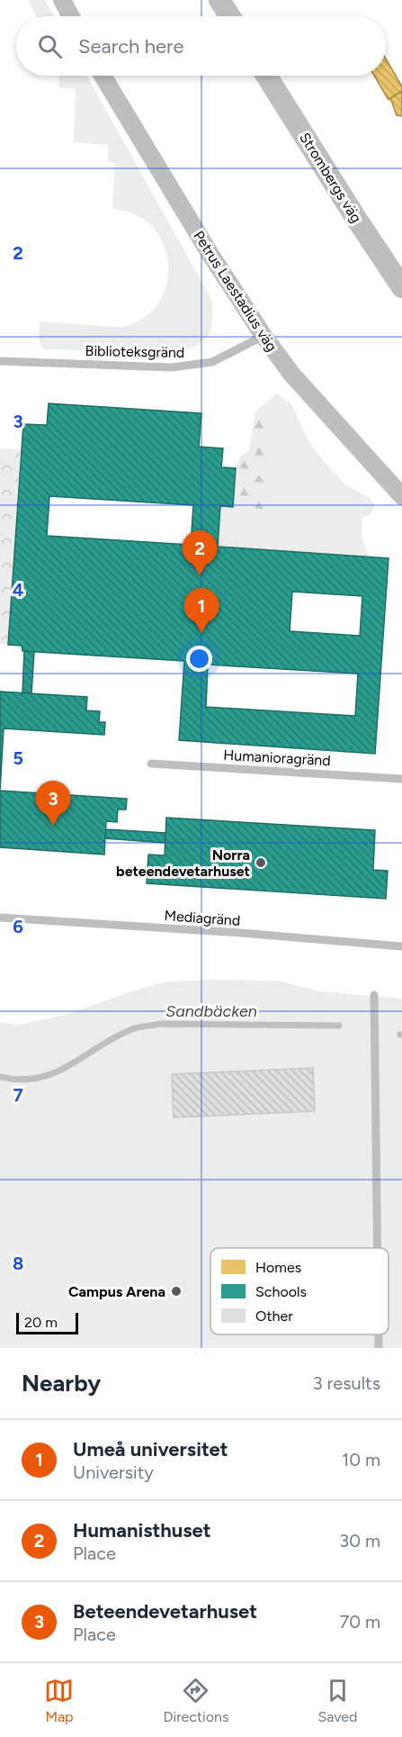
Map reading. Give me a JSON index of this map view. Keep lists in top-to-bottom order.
{
  "streets": {
    "street": ["Strombergs väg", "Petrus Laestadius väg"],
    "lane": ["Biblioteksgränd", "Humanioragränd", "Mediagränd"]
  },
  "crossings": [
    ["Petrus Laestadius väg", "Biblioteksgränd"]
  ],
  "water": ["Sandbäcken"],
  "places": ["Norra beteendevetarhuset", "Campus Arena"],
  "legend": ["Homes", "Schools", "Other"],
  "scale_bar": "20 m",
  "page": {
    "search": "Search here",
    "pins": ["2", "1", "3"],
    "scale": "20 m",
    "heading": ["Nearby", "3 results"],
    "list": [
      {
        "mark": "1",
        "name": "Umeå universitet",
        "note": "University",
        "value": "10 m"
      },
      {
        "mark": "2",
        "name": "Humanisthuset",
        "note": "Place",
        "value": "30 m"
      },
      {
        "mark": "3",
        "name": "Beteendevetarhuset",
        "note": "Place",
        "value": "70 m"
      }
    ],
    "nav": ["Map", "Directions", "Saved"]
  },
  "grid": {
    "rows": [
      "2",
      "3",
      "4",
      "5",
      "6",
      "7",
      "8"
    ]
  }
}
